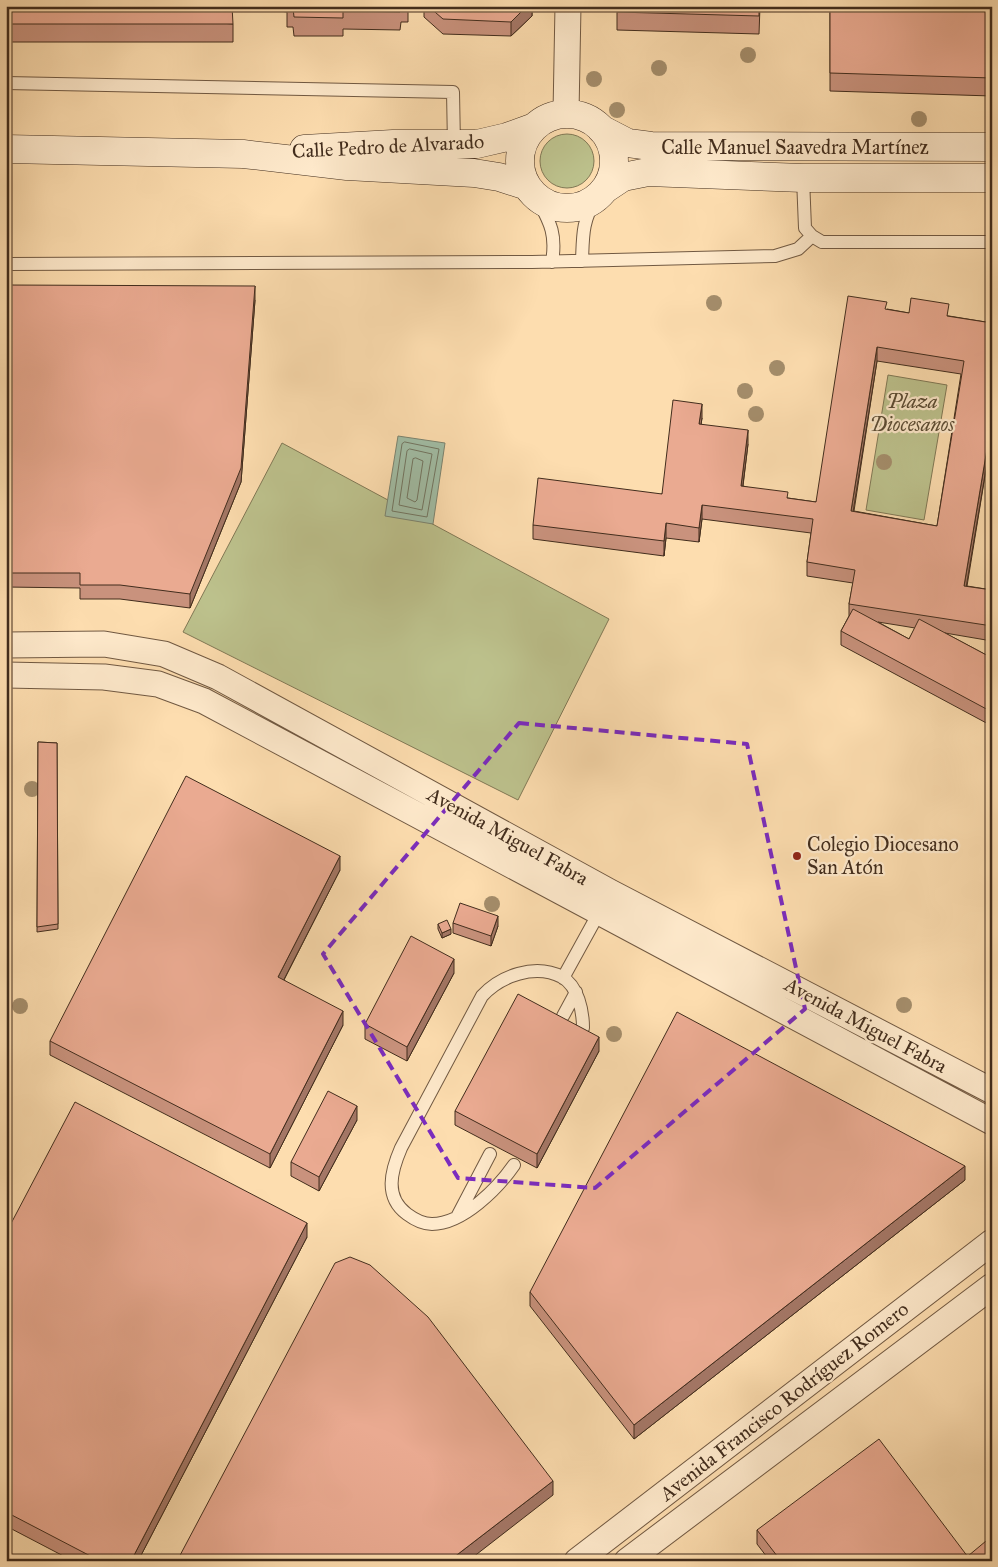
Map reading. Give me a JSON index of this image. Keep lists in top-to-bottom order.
{
  "streets": {
    "main road": ["Calle Pedro de Alvarado", "Calle Manuel Saavedra Martínez"],
    "street": ["Avenida Miguel Fabra", "Avenida Francisco Rodríguez Romero"]
  },
  "crossings": [
    ["Calle Pedro de Alvarado", "Calle Manuel Saavedra Martínez"]
  ],
  "parks": ["Plaza Diocesanos"],
  "places": ["Colegio Diocesano San Atón"]
}
